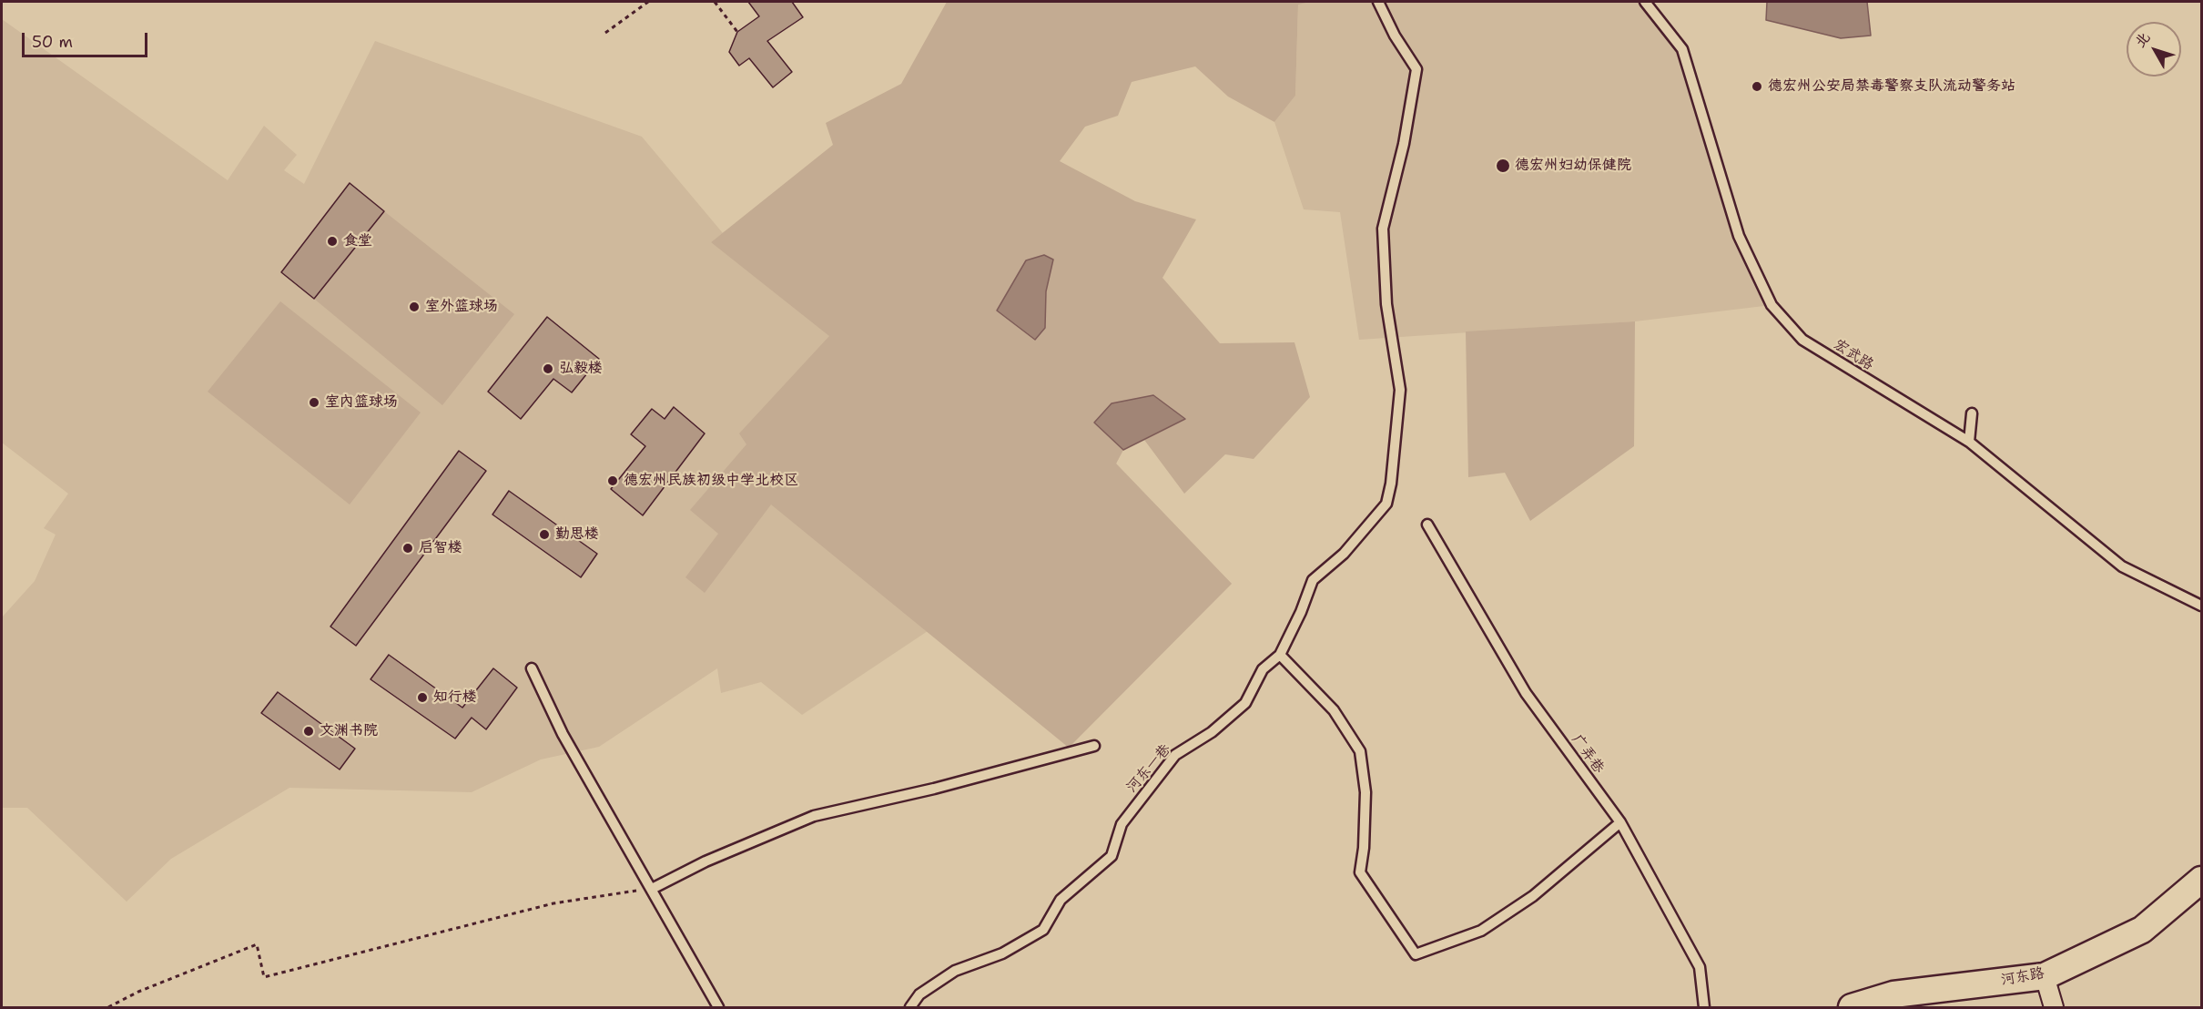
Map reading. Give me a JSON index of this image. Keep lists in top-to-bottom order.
{
  "streets": {
    "main road": ["河东路"],
    "lane": ["宏武路", "广弄巷", "河东一巷"]
  },
  "places": [
    "德宏州公安局禁毒警察支队流动警务站",
    "德宏州妇幼保健院",
    "食堂",
    "室外篮球场",
    "弘毅楼",
    "室内篮球场",
    "德宏州民族初级中学北校区",
    "勤思楼",
    "启智楼",
    "知行楼",
    "文渊书院"
  ],
  "scale_bar": "50 m",
  "north": "top left"
}
